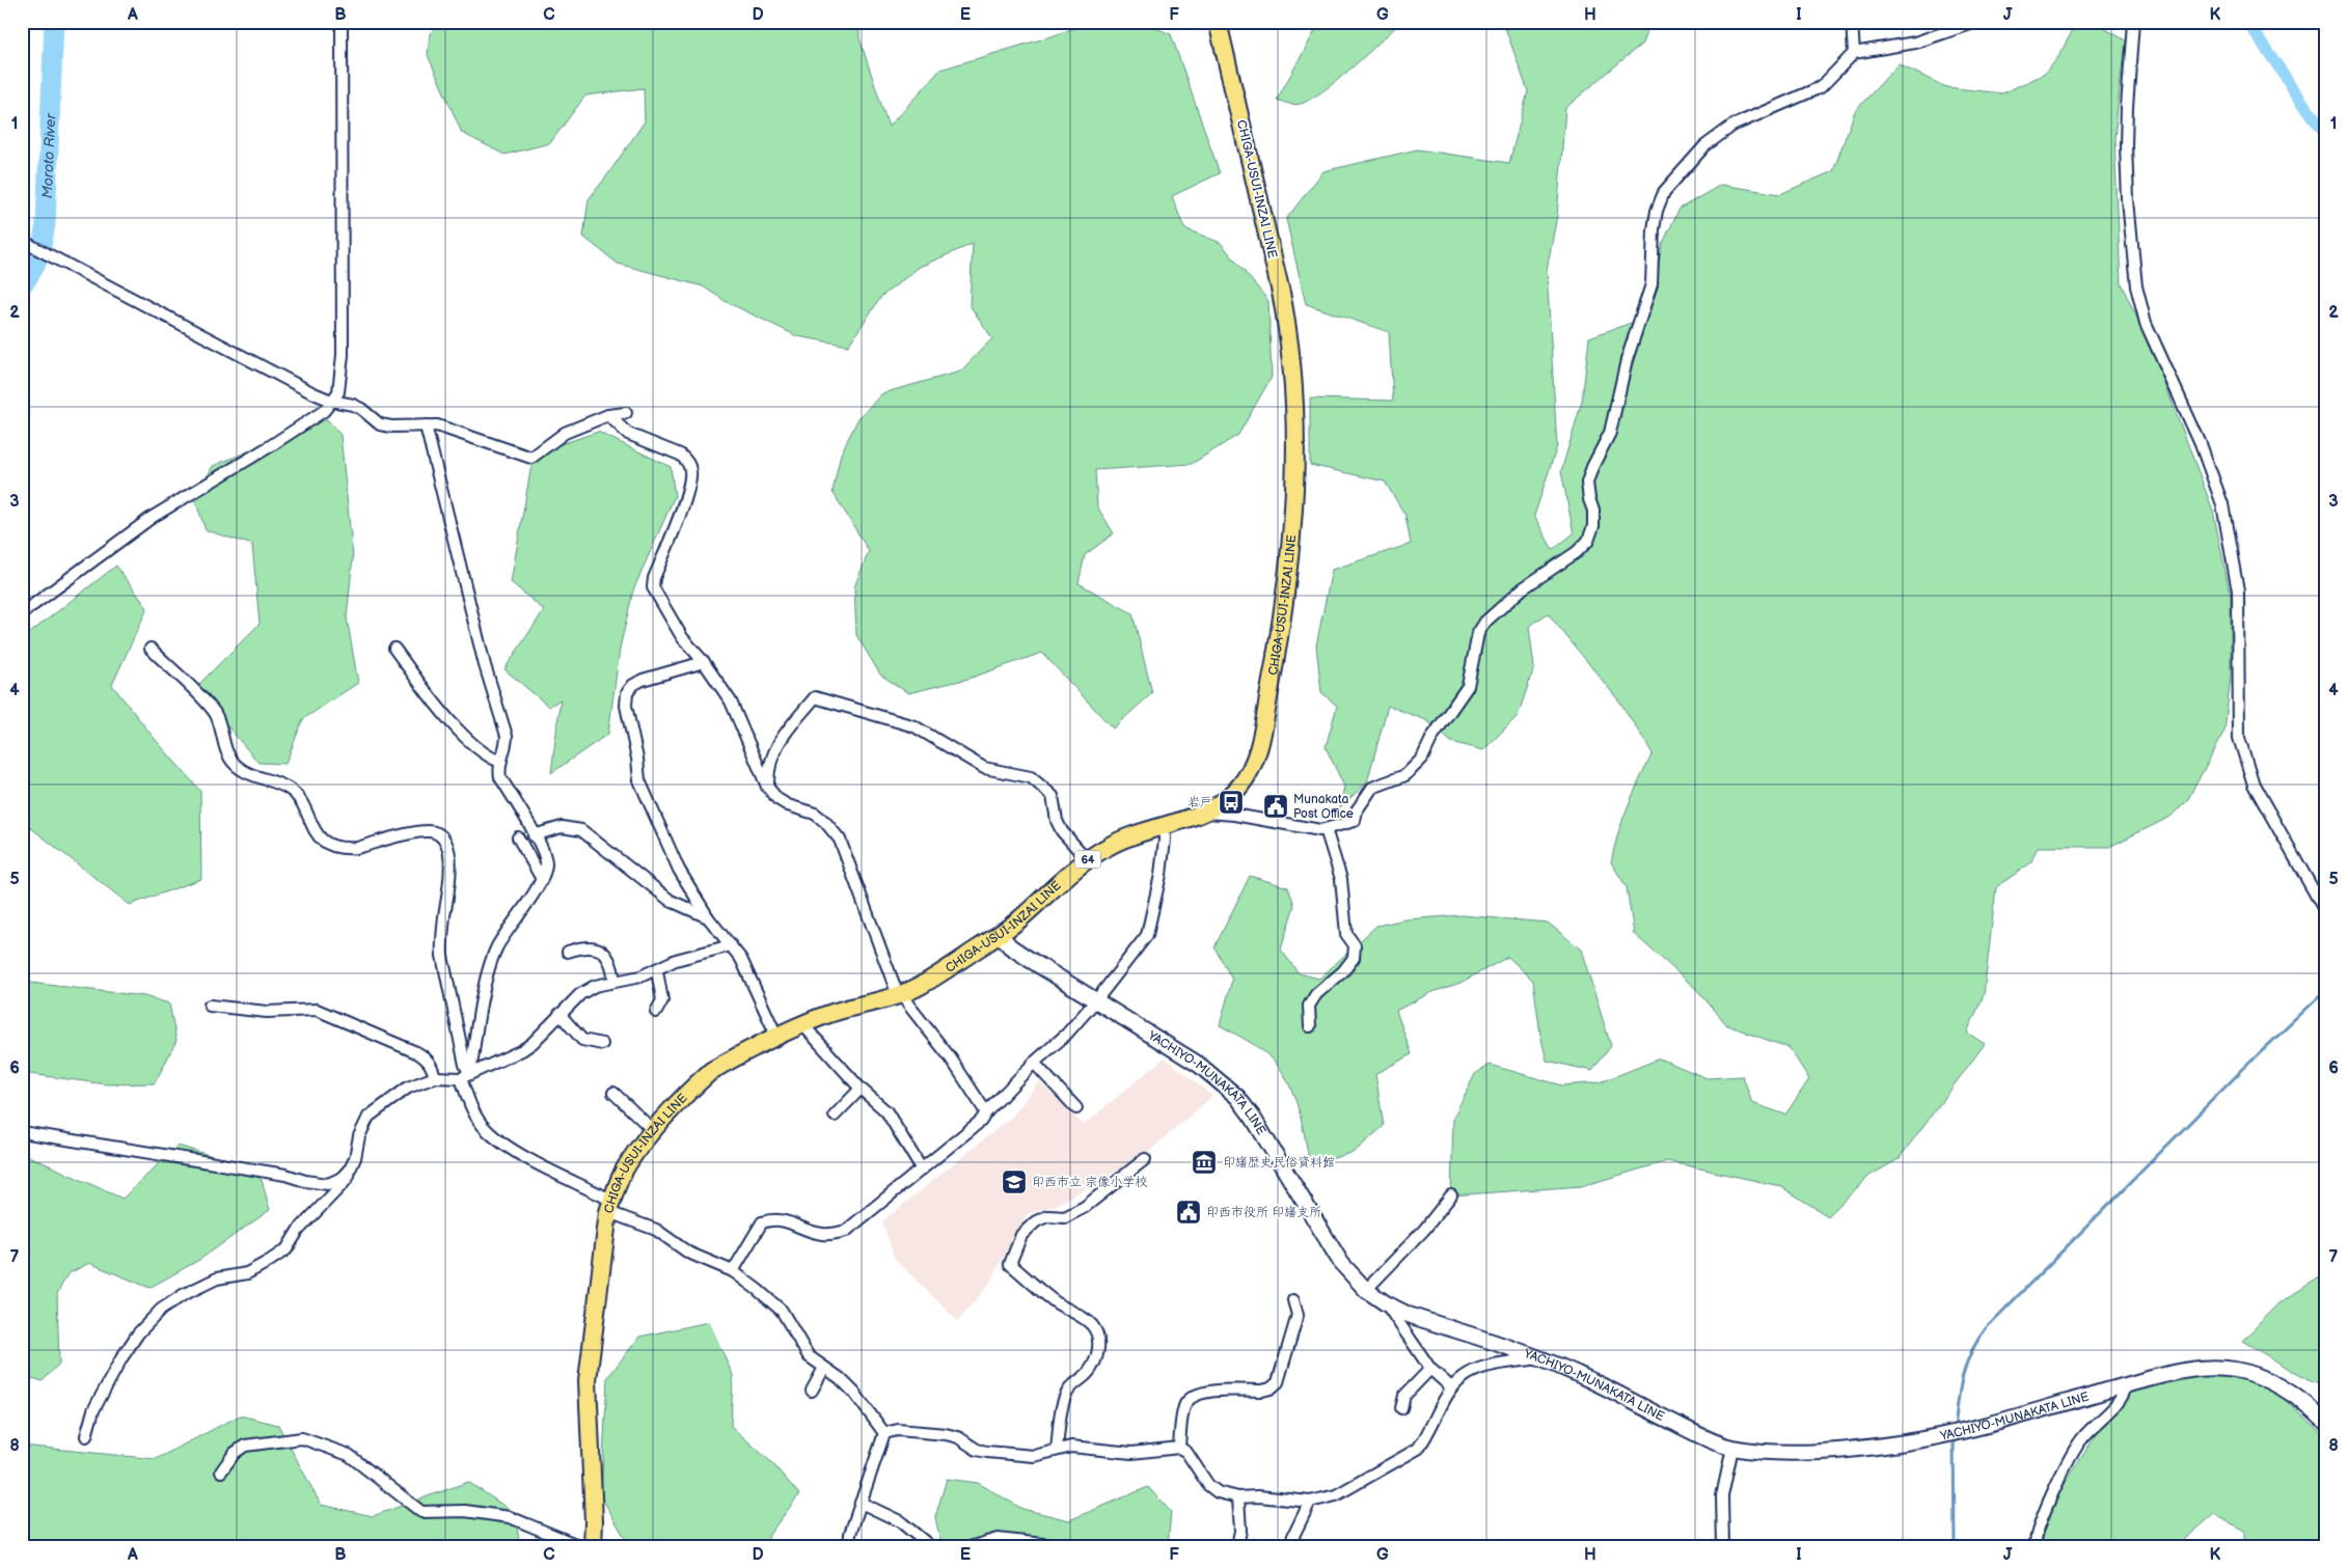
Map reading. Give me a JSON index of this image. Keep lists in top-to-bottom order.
{
  "streets": {
    "main road": ["CHIGA-USUI-INZAI LINE", "64", "YACHIYO-MUNAKATA LINE"]
  },
  "crossings": [
    ["CHIGA-USUI-INZAI LINE", "YACHIYO-MUNAKATA LINE"]
  ],
  "water": ["Moroto River"],
  "places": {
    "bus stop": ["岩戸"],
    "public building": ["Munakata Post Office", "印西市役所 印旛支所"],
    "museum": ["印旛歴史民俗資料館"],
    "school or university": ["印西市立 宗像小学校"]
  },
  "grid": {
    "columns": [
      "A",
      "B",
      "C",
      "D",
      "E",
      "F",
      "G",
      "H",
      "I",
      "J",
      "K"
    ],
    "rows": [
      "1",
      "2",
      "3",
      "4",
      "5",
      "6",
      "7",
      "8"
    ]
  }
}
